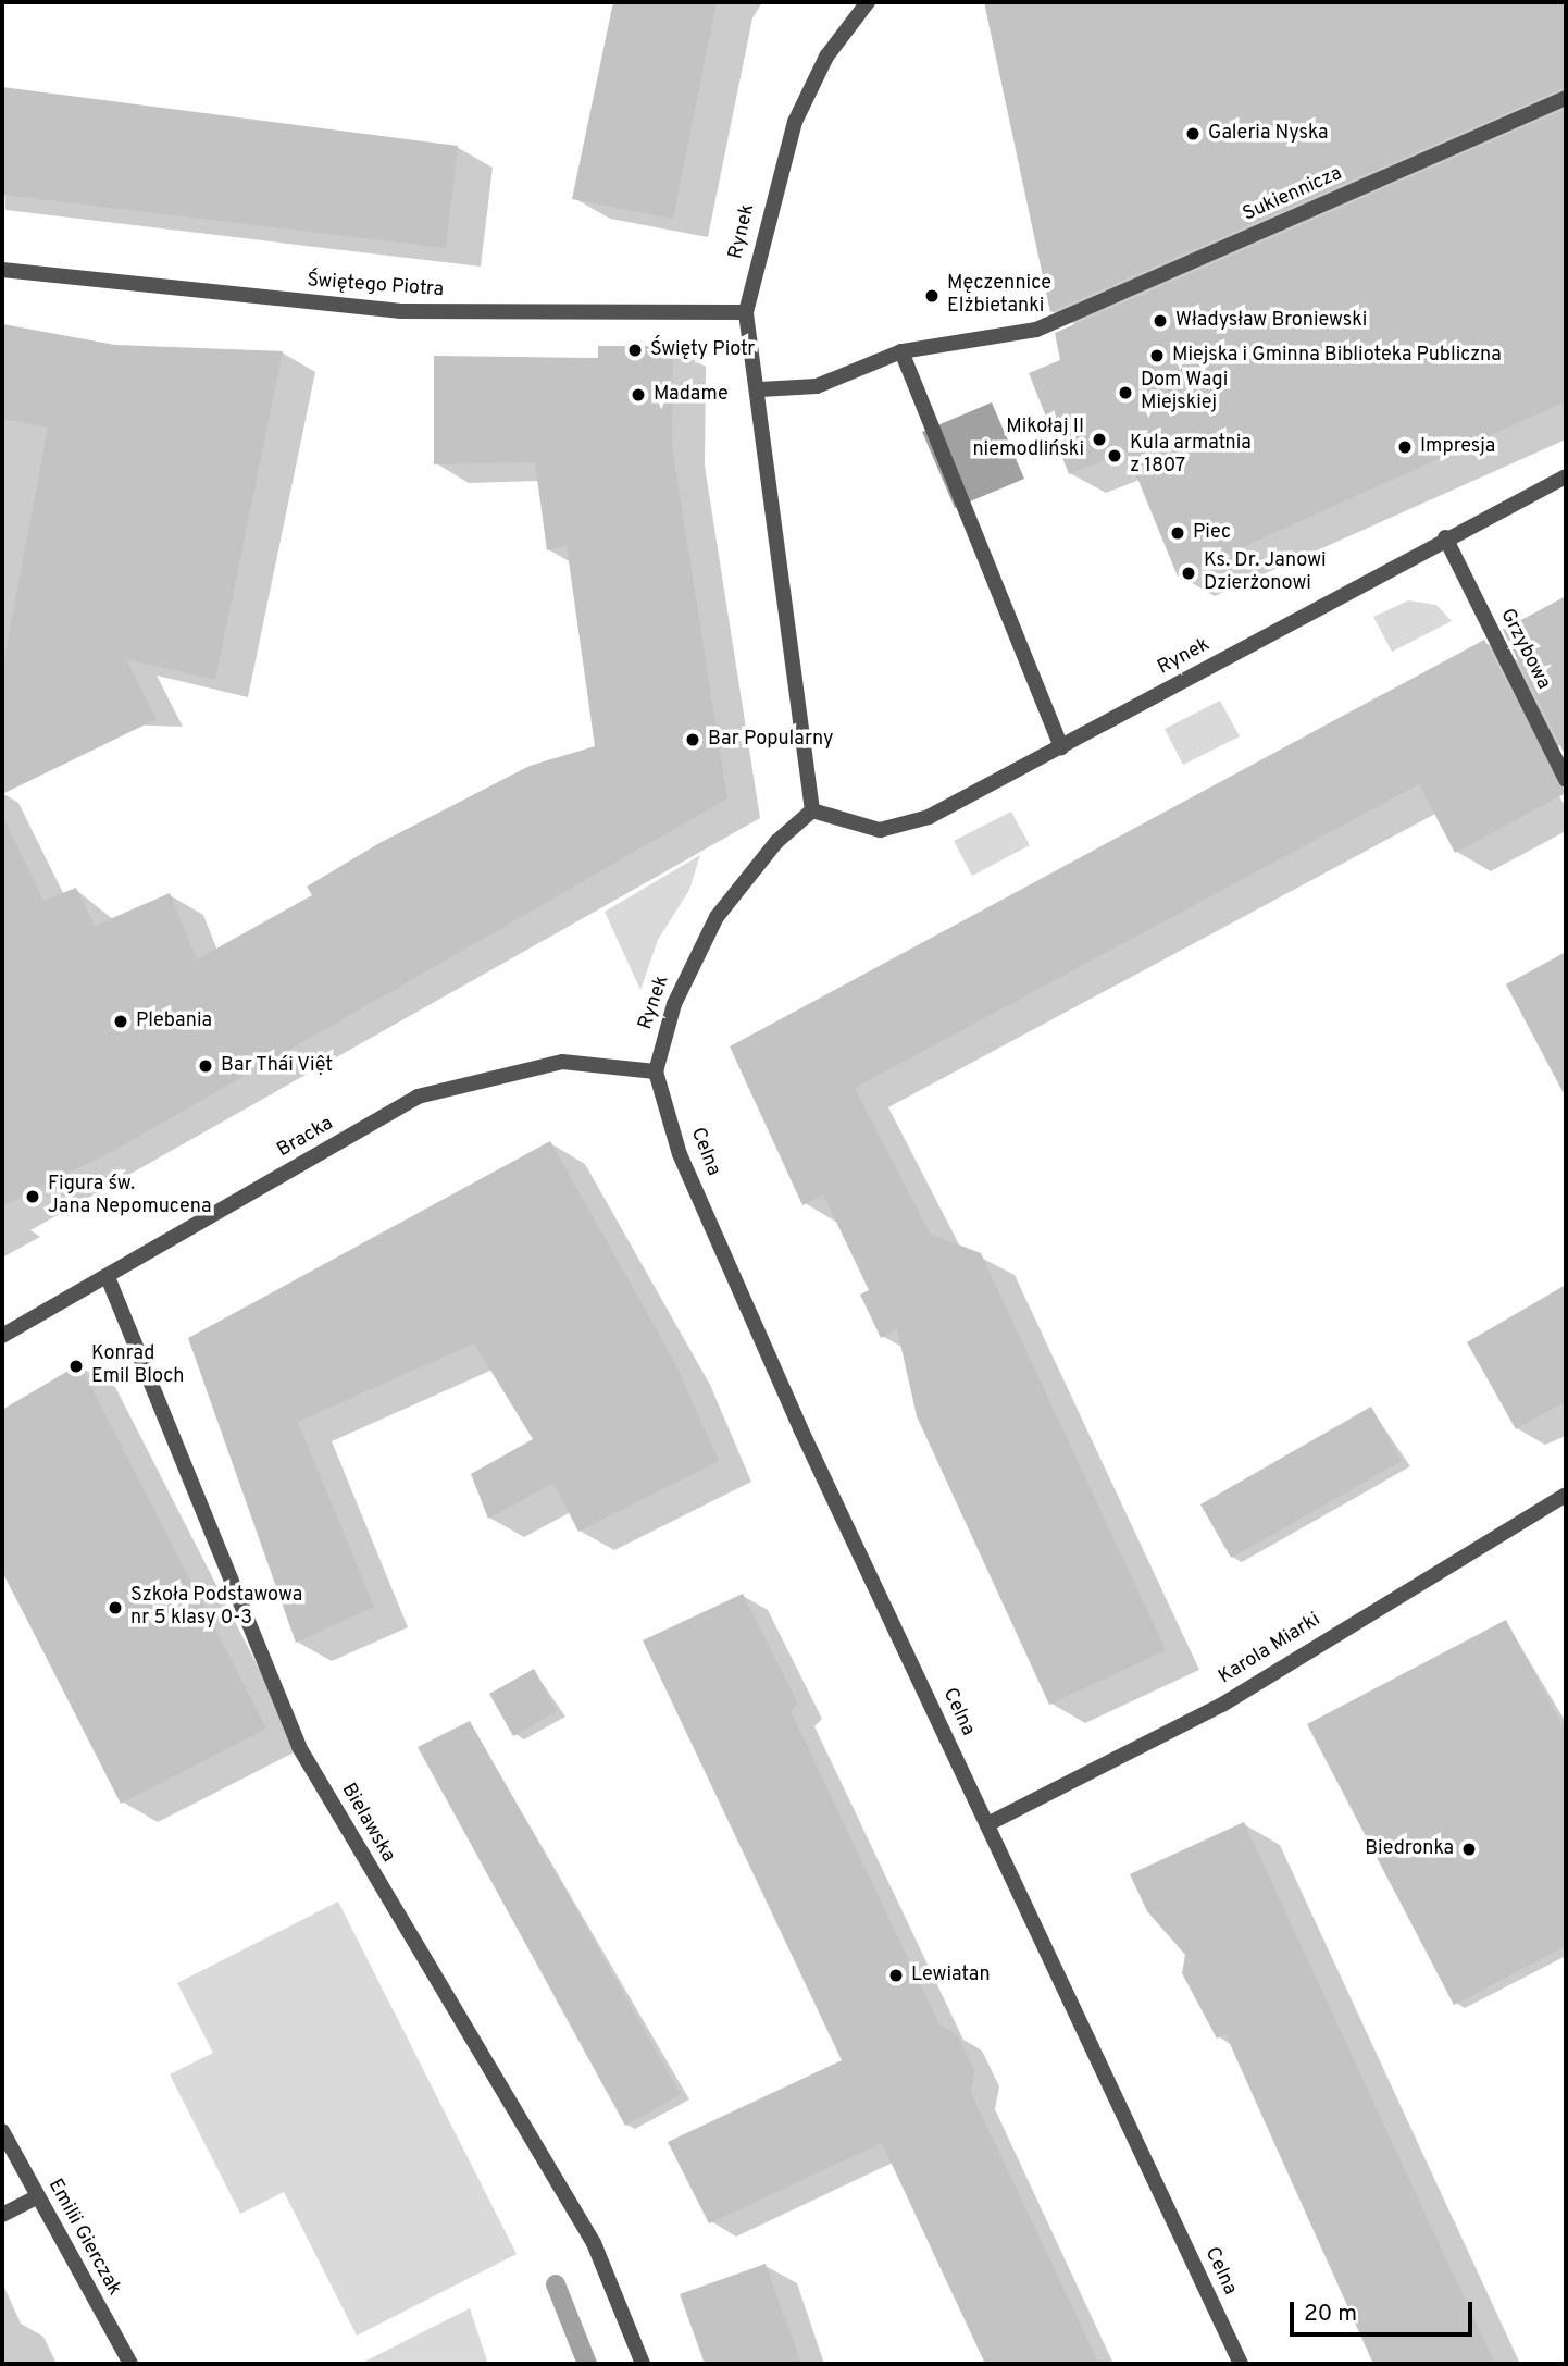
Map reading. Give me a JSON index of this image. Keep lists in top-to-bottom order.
{
  "streets": {
    "street": [
      "Sukiennicza",
      "Rynek",
      "Świętego Piotra",
      "Grzybowa",
      "Bracka",
      "Celna",
      "Karola Miarki",
      "Bielawska",
      "Emilii Gierczak"
    ]
  },
  "crossings": [
    ["Sukiennicza", "Rynek"],
    ["Rynek", "Świętego Piotra"],
    ["Rynek", "Grzybowa"],
    ["Rynek", "Bracka"],
    ["Rynek", "Celna"],
    ["Bracka", "Celna"],
    ["Bracka", "Bielawska"],
    ["Celna", "Karola Miarki"]
  ],
  "places": [
    "Galeria Nyska",
    "Męczennice Elżbietanki",
    "Władysław Broniewski",
    "Święty Piotr",
    "Miejska i Gminna Biblioteka Publiczna",
    "Dom Wagi Miejskiej",
    "Madame",
    "Mikołaj II niemodliński",
    "Impresja",
    "Kula armatnia z 1807",
    "Piec",
    "Ks. Dr. Janowi Dzierżonowi",
    "Bar Popularny",
    "Plebania",
    "Bar Thái Việt",
    "Figura św. Jana Nepomucena",
    "Konrad Emil Bloch",
    "Szkoła Podstawowa nr 5 klasy 0-3",
    "Biedronka",
    "Lewiatan"
  ],
  "scale_bar": "20 m"
}
